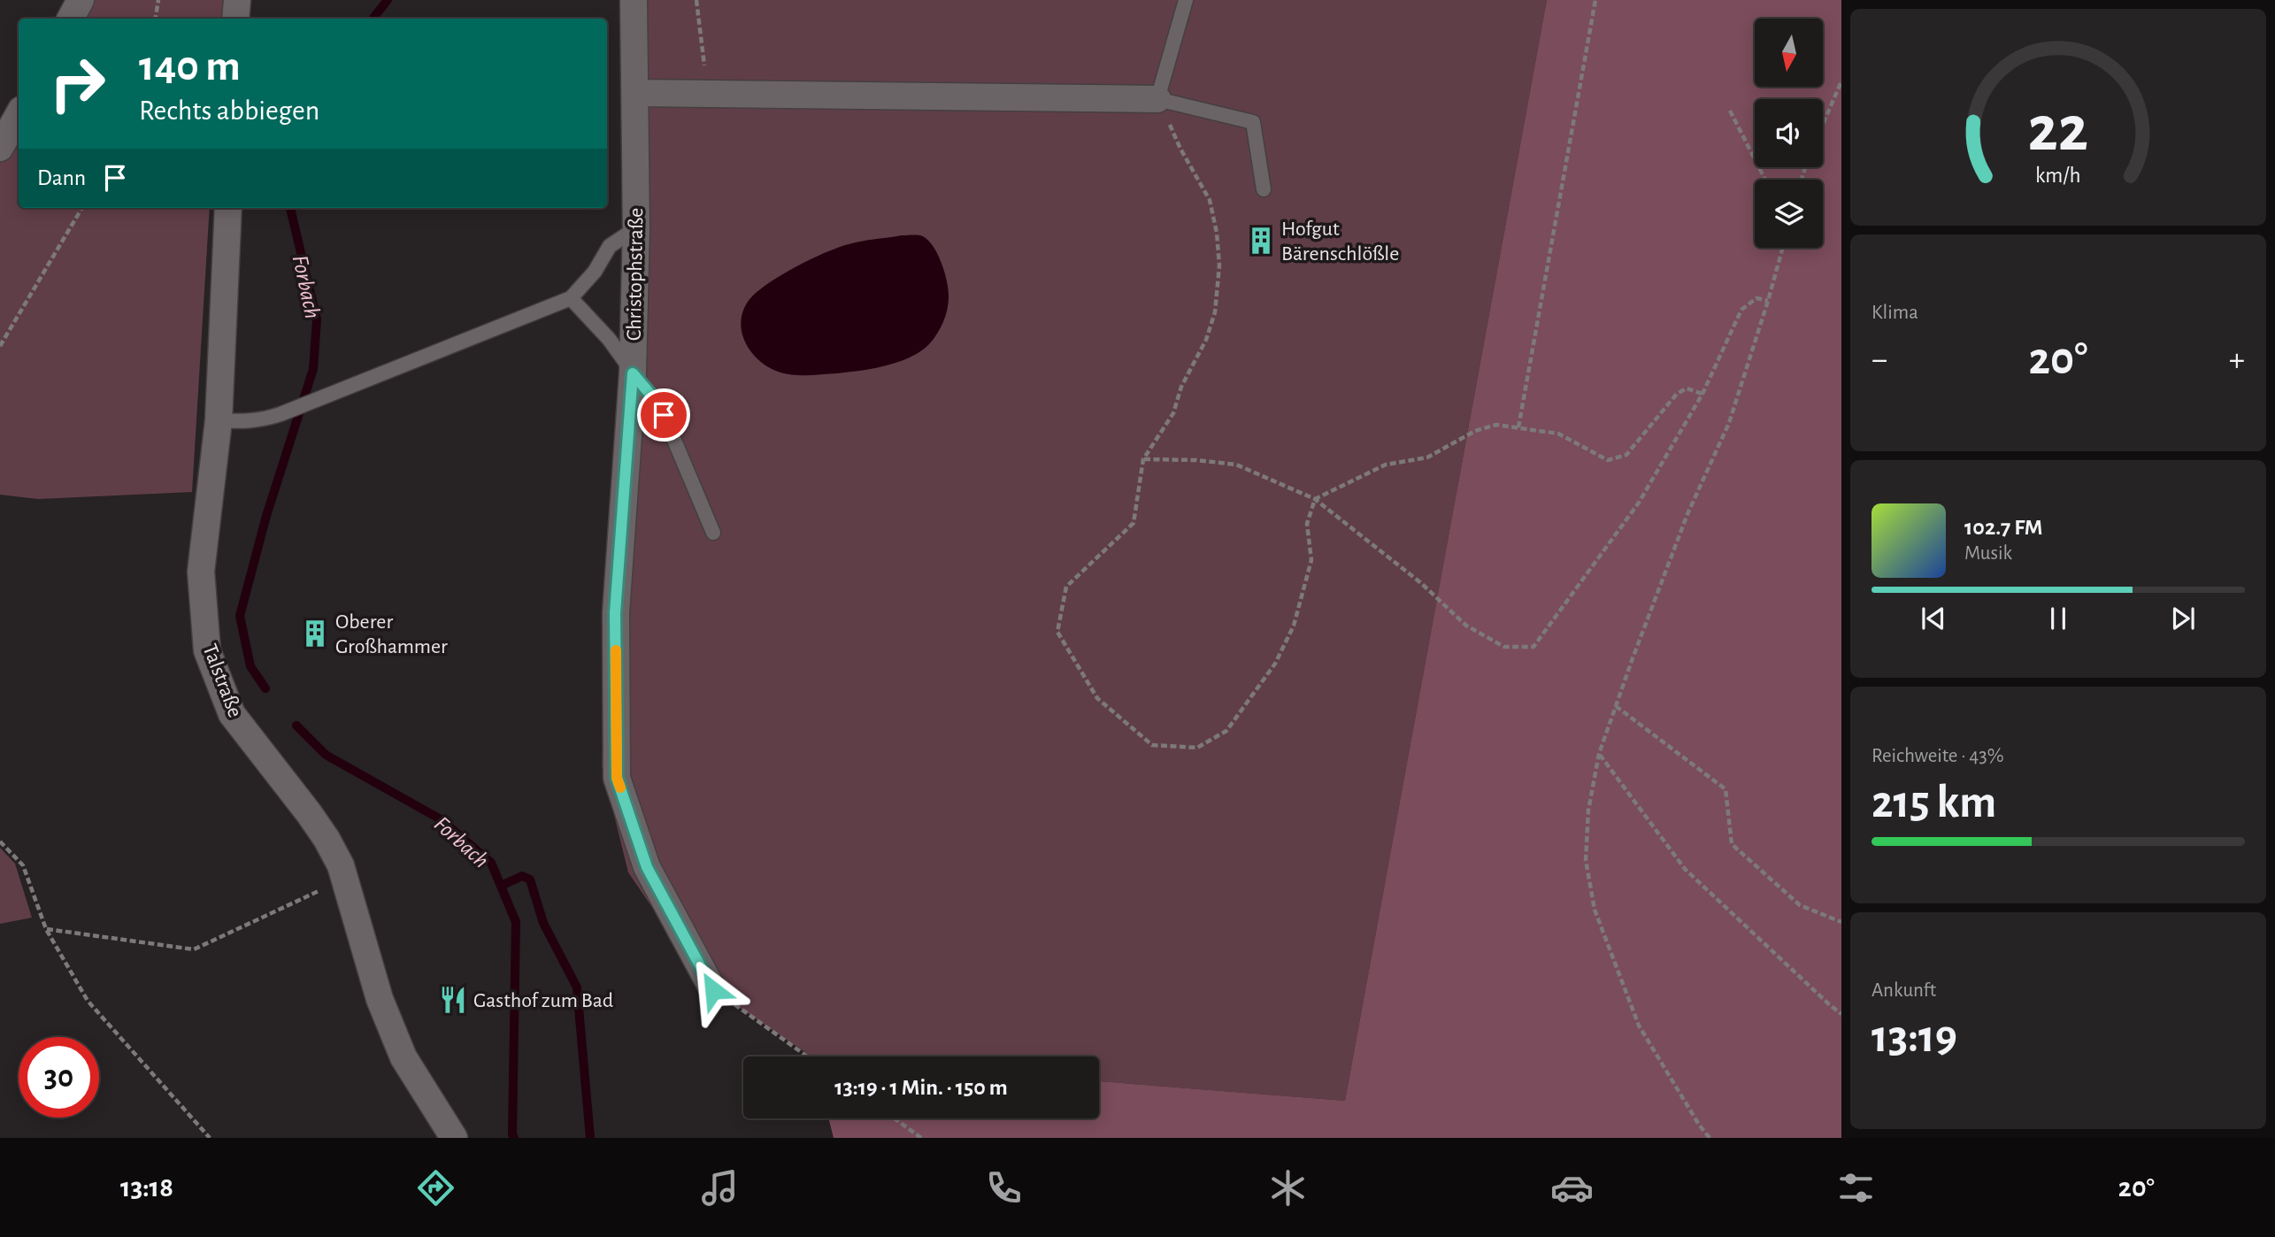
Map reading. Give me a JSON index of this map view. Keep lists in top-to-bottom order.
{
  "streets": {
    "street": ["Christophstraße", "Talstraße"]
  },
  "water": ["Forbach"],
  "places": {
    "building": ["Hofgut Bärenschlößle", "Oberer Großhammer"],
    "restaurant": ["Gasthof zum Bad"]
  },
  "north": "bottom",
  "page": {
    "turn": ["140 m", "Rechts abbiegen"],
    "then": "Dann",
    "tile": [
      "Klima",
      ["Reichweite · 43%", "215 km"],
      ["Ankunft", "13:19"]
    ],
    "heat": ["−", "20°", "+"],
    "song": ["102.7 FM", "Musik"],
    "limit": "30",
    "trip": "13:19 · 1 Min. · 150 m",
    "tabs": ["13:18", "20°"],
    "gauge": ["22", "km/h"]
  }
}
